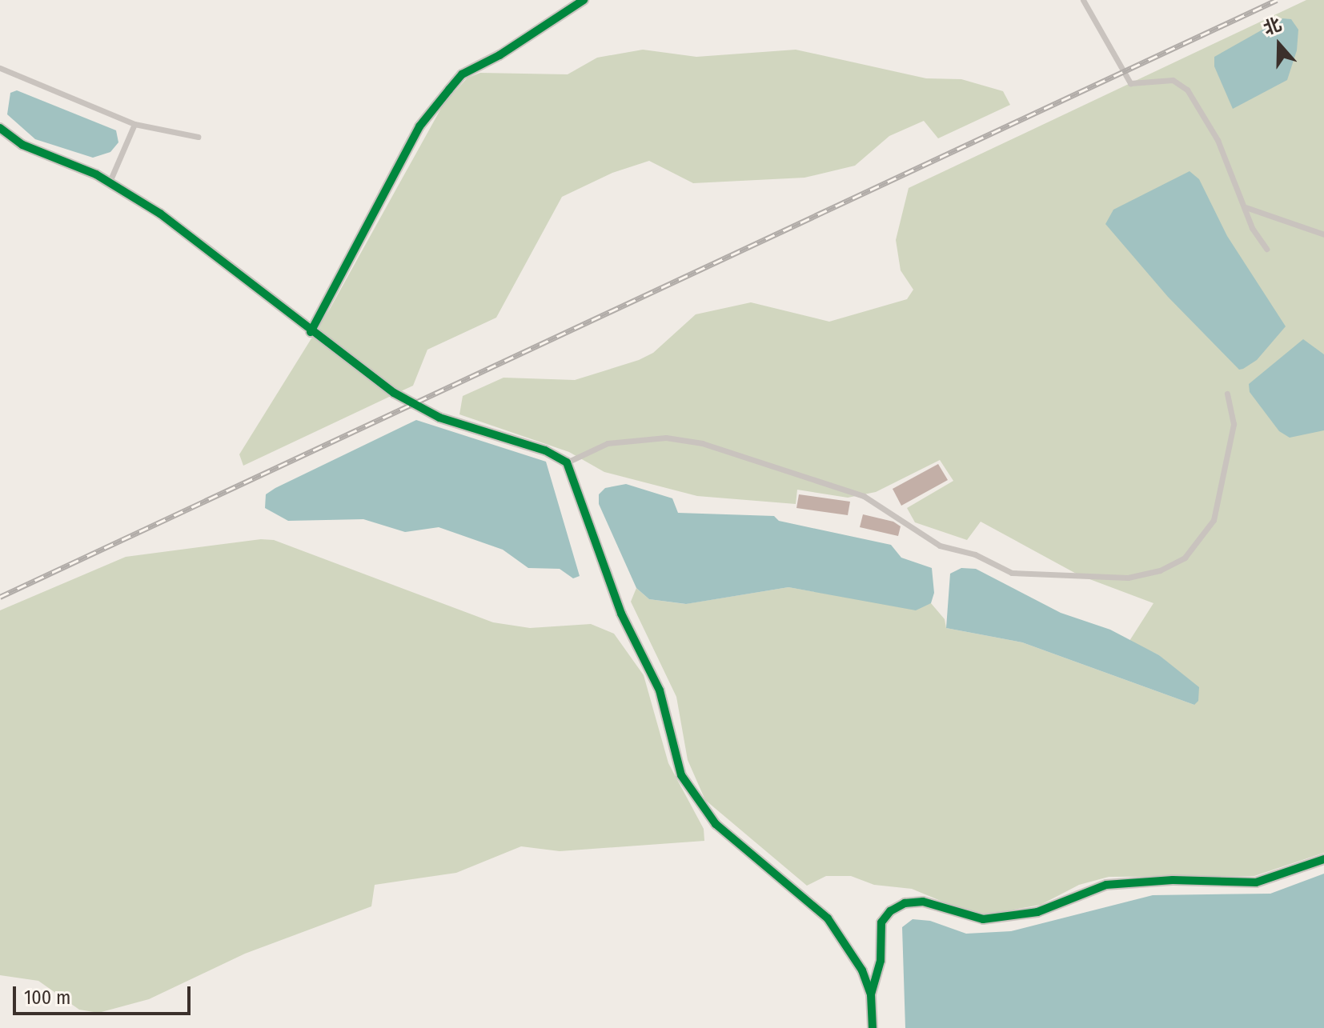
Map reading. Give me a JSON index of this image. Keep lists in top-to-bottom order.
{
  "scale_bar": "100 m",
  "north": "top"
}
